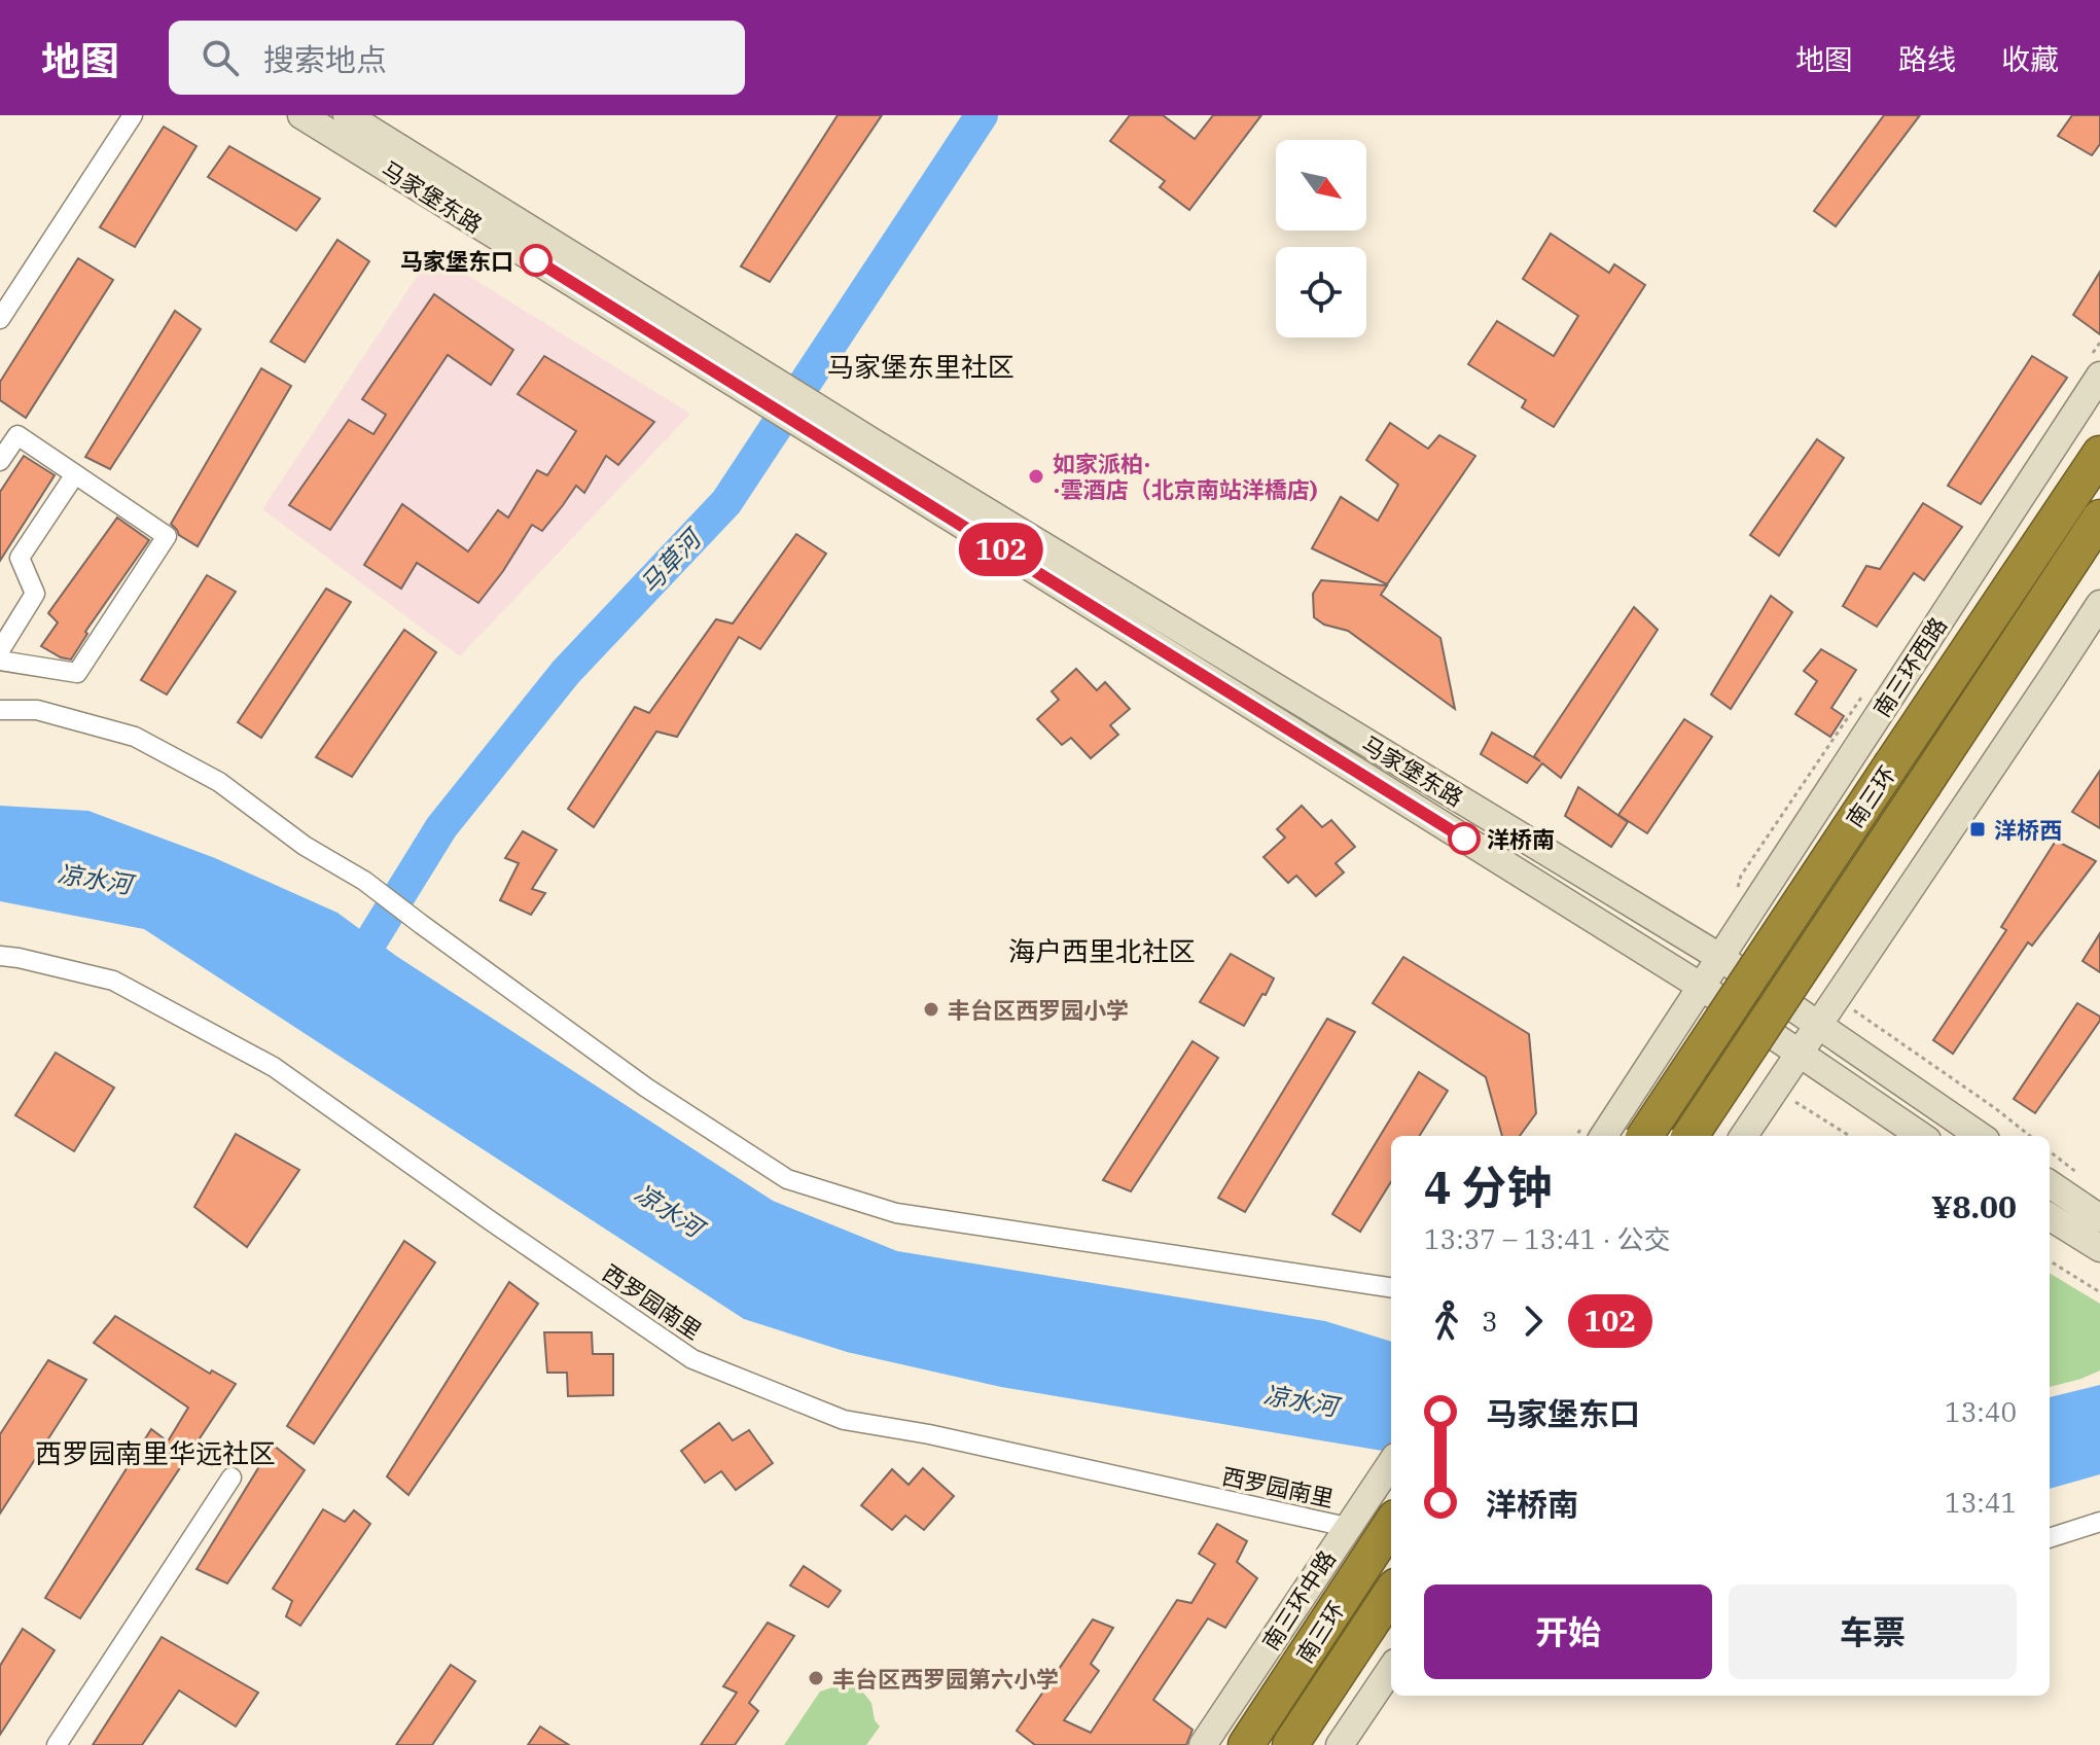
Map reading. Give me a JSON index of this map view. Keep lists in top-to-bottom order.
{
  "streets": {
    "highway": ["南三环"],
    "main road": ["马家堡东路", "南三环西路", "南三环中路"],
    "street": ["西罗园南里"]
  },
  "crossings": [
    ["马家堡东路", "南三环西路"],
    ["西罗园南里", "南三环中路"]
  ],
  "districts": ["马家堡东里社区", "海户西里北社区", "西罗园南里华远社区"],
  "water": ["马草河", "凉水河"],
  "places": {
    "other": [
      "马家堡东口",
      "如家派柏· ·雲酒店（北京南站洋橋店)",
      "洋桥南",
      "丰台区西罗园小学",
      "丰台区西罗园第六小学"
    ],
    "transit": ["洋桥西"]
  },
  "lines": ["bus line 102"],
  "north": "bottom right",
  "page": {
    "header": "地图",
    "search": "搜索地点",
    "nav": ["地图", "路线", "收藏"],
    "on_map": "102",
    "heading": ["4 分钟", "13:37 – 13:41 · 公交", "¥8.00"],
    "legs": ["3", "102"],
    "list": [
      {
        "name": "马家堡东口",
        "value": "13:40"
      },
      {
        "name": "洋桥南",
        "value": "13:41"
      }
    ],
    "buttons": ["开始", "车票"]
  }
}
